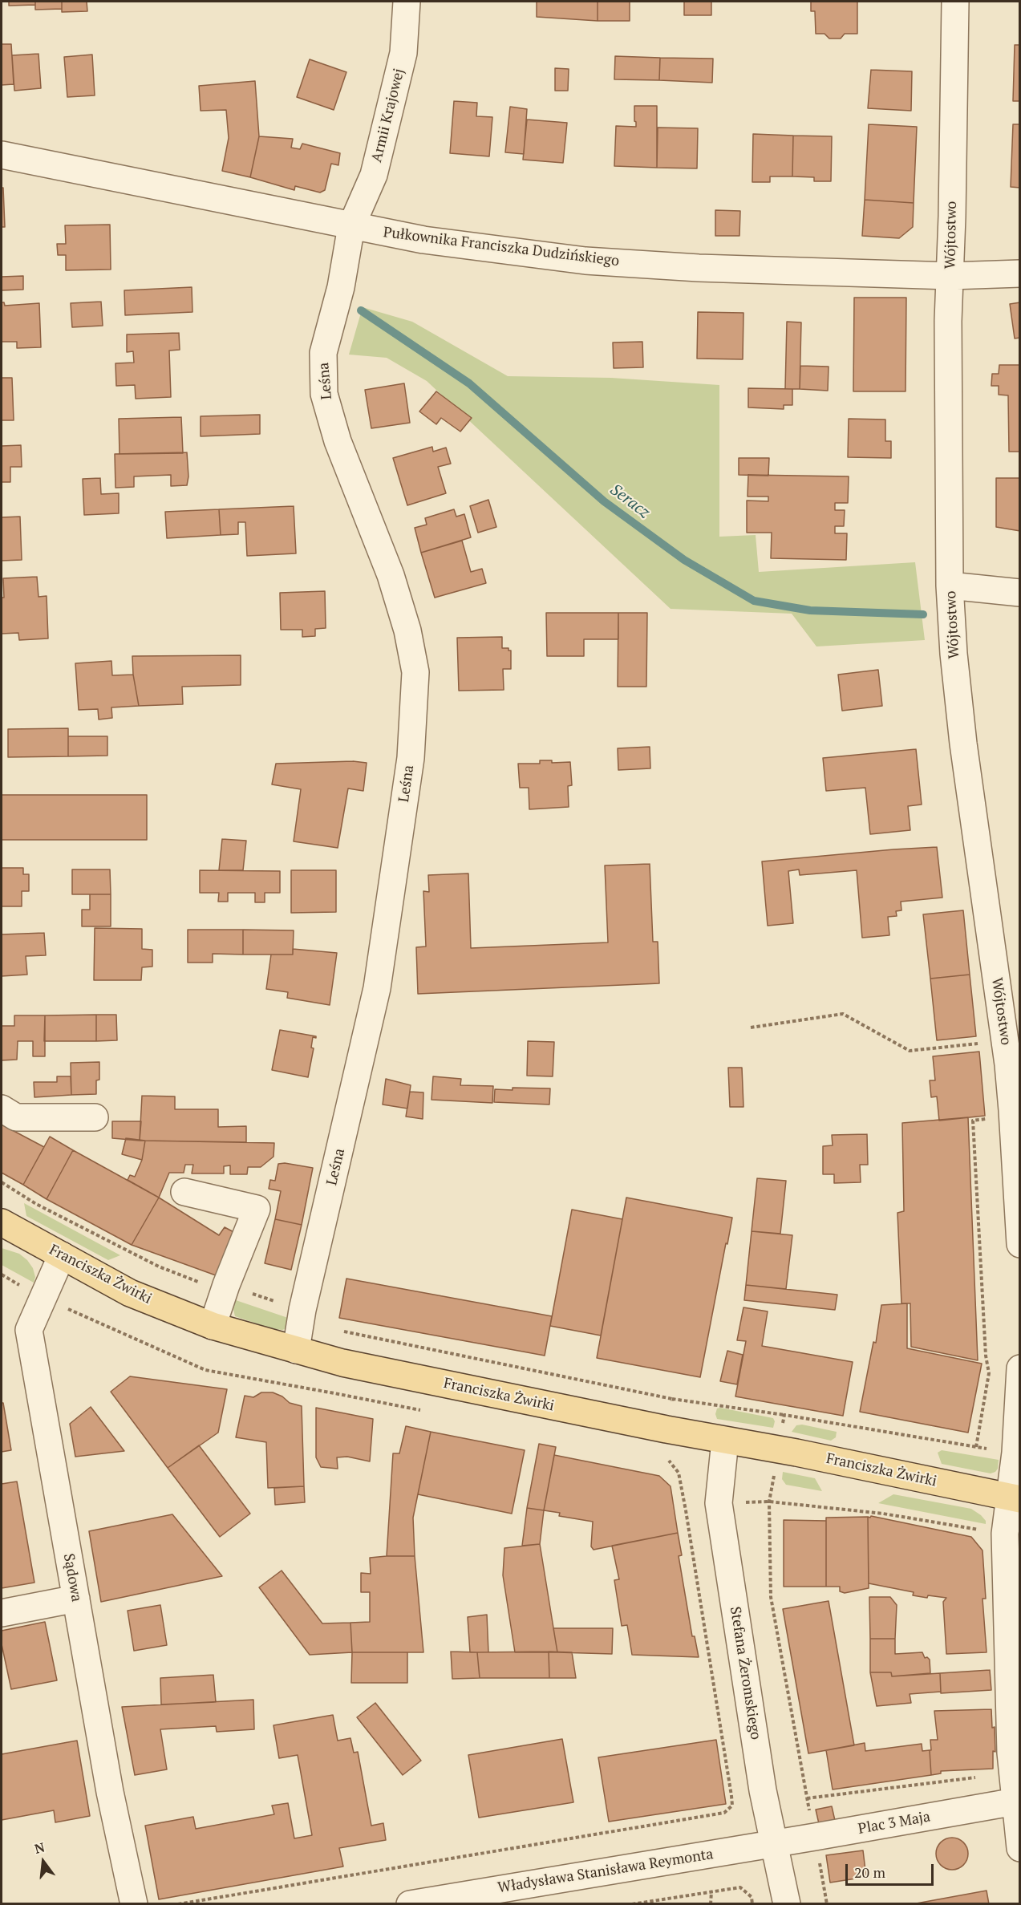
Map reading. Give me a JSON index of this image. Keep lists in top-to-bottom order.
{
  "streets": {
    "main road": ["Franciszka Żwirki"],
    "street": [
      "Armii Krajowej",
      "Wójtostwo",
      "Pułkownika Franciszka Dudzińskiego",
      "Leśna",
      "Sądowa",
      "Stefana Żeromskiego",
      "Plac 3 Maja",
      "Władysława Stanisława Reymonta"
    ]
  },
  "crossings": [
    ["Armii Krajowej", "Pułkownika Franciszka Dudzińskiego"],
    ["Armii Krajowej", "Leśna"],
    ["Wójtostwo", "Pułkownika Franciszka Dudzińskiego"],
    ["Pułkownika Franciszka Dudzińskiego", "Leśna"],
    ["Leśna", "Franciszka Żwirki"],
    ["Franciszka Żwirki", "Sądowa"],
    ["Franciszka Żwirki", "Stefana Żeromskiego"],
    ["Stefana Żeromskiego", "Plac 3 Maja"],
    ["Stefana Żeromskiego", "Władysława Stanisława Reymonta"],
    ["Plac 3 Maja", "Władysława Stanisława Reymonta"]
  ],
  "water": ["Seracz"],
  "scale_bar": "20 m",
  "north": "top"
}
